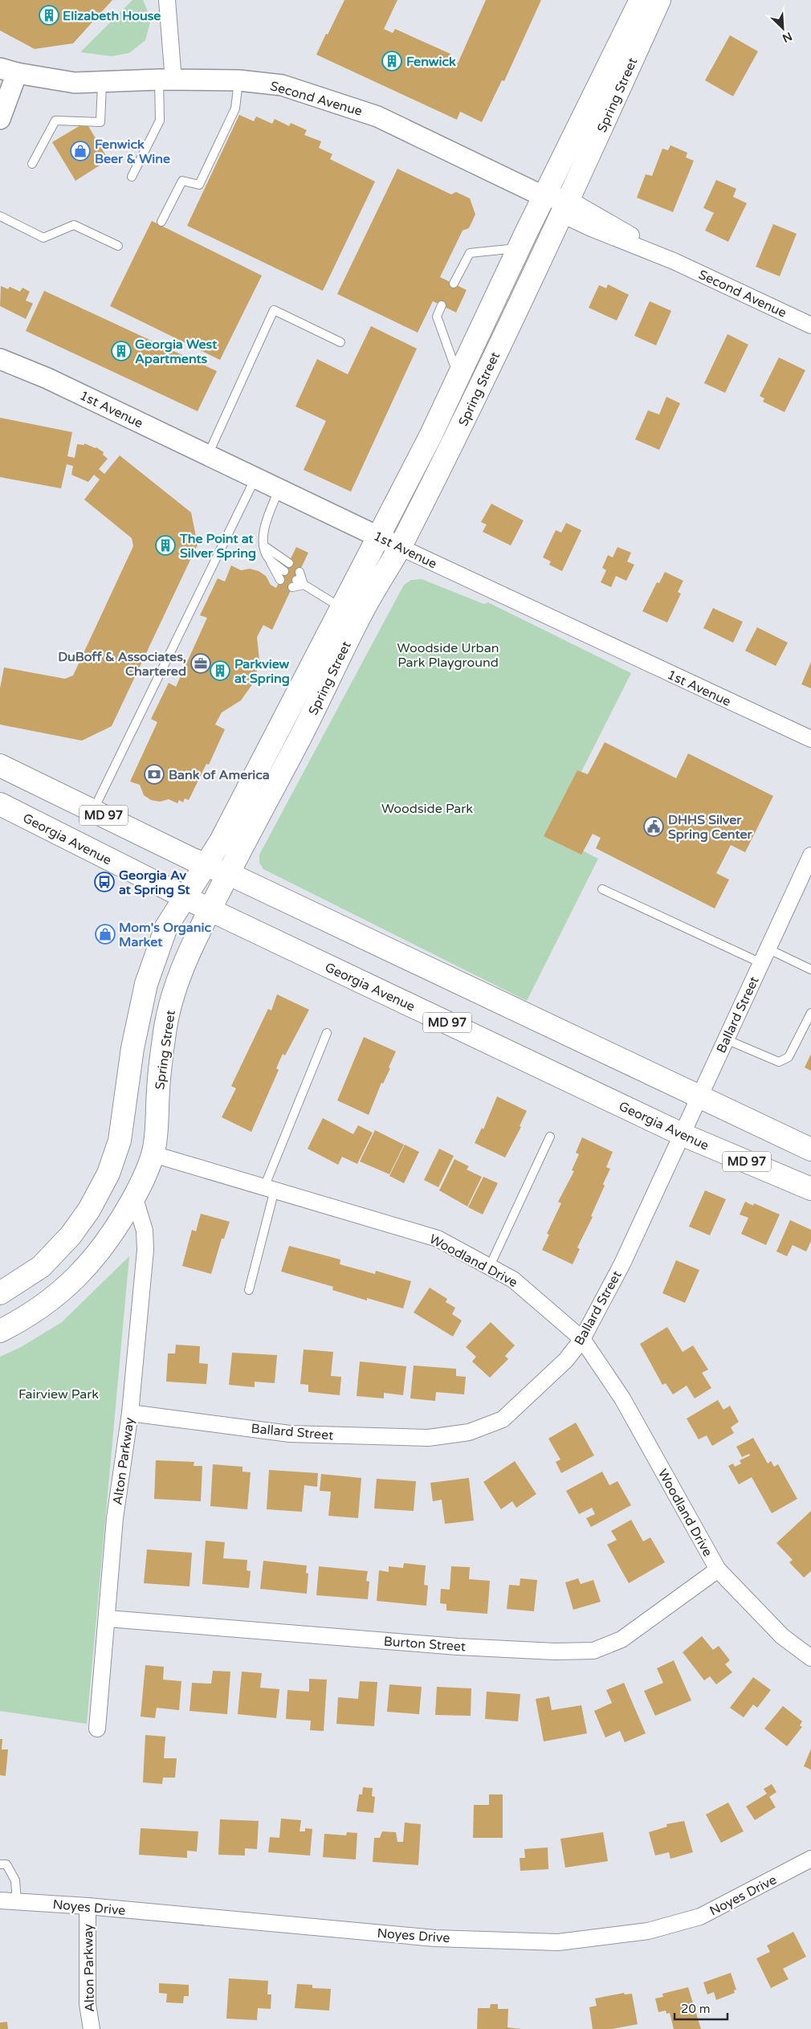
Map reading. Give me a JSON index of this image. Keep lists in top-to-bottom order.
{
  "streets": {
    "main road": ["Spring Street", "MD 97", "Georgia Avenue"],
    "street": [
      "Second Avenue",
      "1st Avenue",
      "Ballard Street",
      "Woodland Drive",
      "Alton Parkway",
      "Burton Street",
      "Noyes Drive"
    ]
  },
  "crossings": [
    ["Spring Street", "Second Avenue"],
    ["Spring Street", "1st Avenue"],
    ["Spring Street", "MD 97"],
    ["Spring Street", "Georgia Avenue"],
    ["Spring Street", "Woodland Drive"],
    ["Spring Street", "Alton Parkway"],
    ["MD 97", "Ballard Street"],
    ["Georgia Avenue", "Ballard Street"],
    ["Ballard Street", "Woodland Drive"],
    ["Ballard Street", "Alton Parkway"],
    ["Woodland Drive", "Burton Street"],
    ["Alton Parkway", "Burton Street"],
    ["Alton Parkway", "Noyes Drive"]
  ],
  "parks": ["Woodside Urban Park Playground", "Woodside Park", "Fairview Park"],
  "places": {
    "building": [
      "Elizabeth House",
      "Fenwick",
      "Georgia West Apartments",
      "The Point at Silver Spring",
      "Parkview at Spring"
    ],
    "shop": ["Fenwick Beer & Wine", "Mom's Organic Market"],
    "office": ["DuBoff & Associates, Chartered"],
    "bank": ["Bank of America"],
    "public building": ["DHHS Silver Spring Center"],
    "bus stop": ["Georgia Av at Spring St"]
  },
  "scale_bar": "20 m",
  "north": "bottom right"
}
